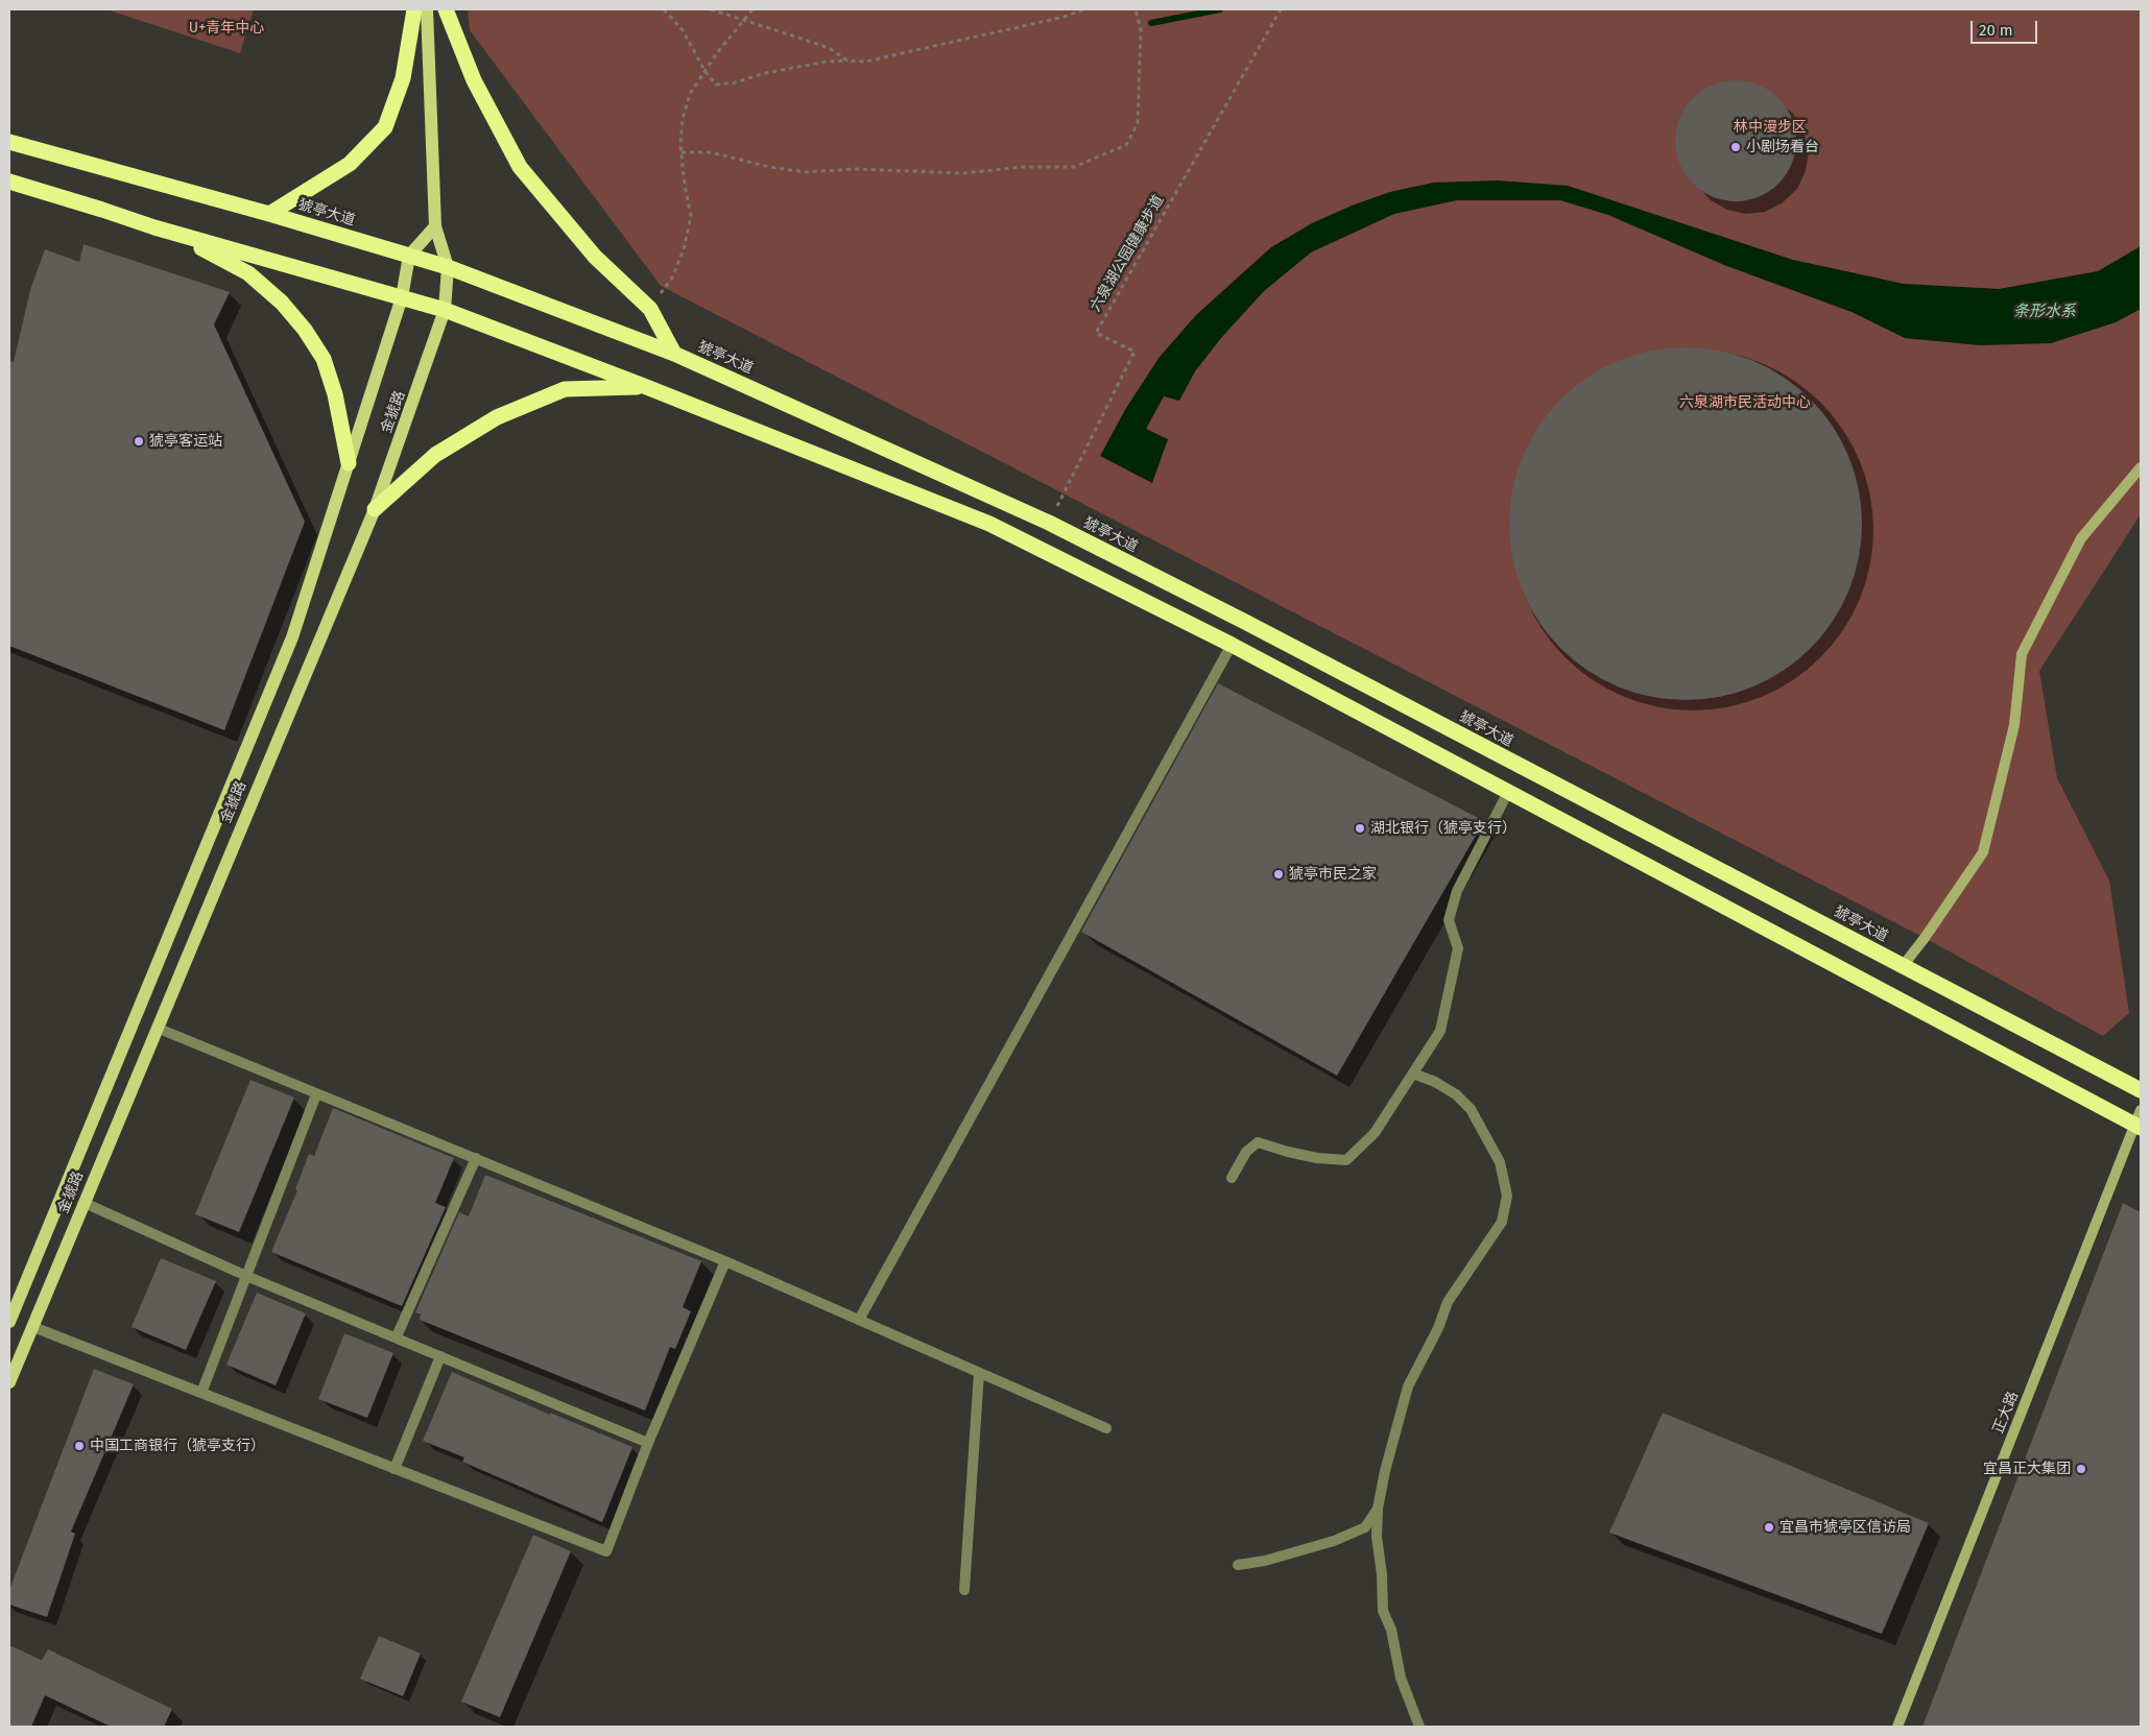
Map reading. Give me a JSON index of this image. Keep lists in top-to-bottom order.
{
  "streets": {
    "highway": ["猇亭大道"],
    "main road": ["金猇路", "正大路"],
    "path": ["六泉湖公园健康步道"]
  },
  "crossings": [
    ["猇亭大道", "六泉湖公园健康步道"],
    ["猇亭大道", "金猇路"]
  ],
  "water": ["条形水系"],
  "parks": ["U+青年中心", "林中漫步区", "六泉湖市民活动中心"],
  "places": [
    "小剧场看台",
    "猇亭客运站",
    "湖北银行（猇亭支行）",
    "猇亭市民之家",
    "中国工商银行（猇亭支行）",
    "宜昌正大集团",
    "宜昌市猇亭区信访局"
  ],
  "scale_bar": "20 m"
}
